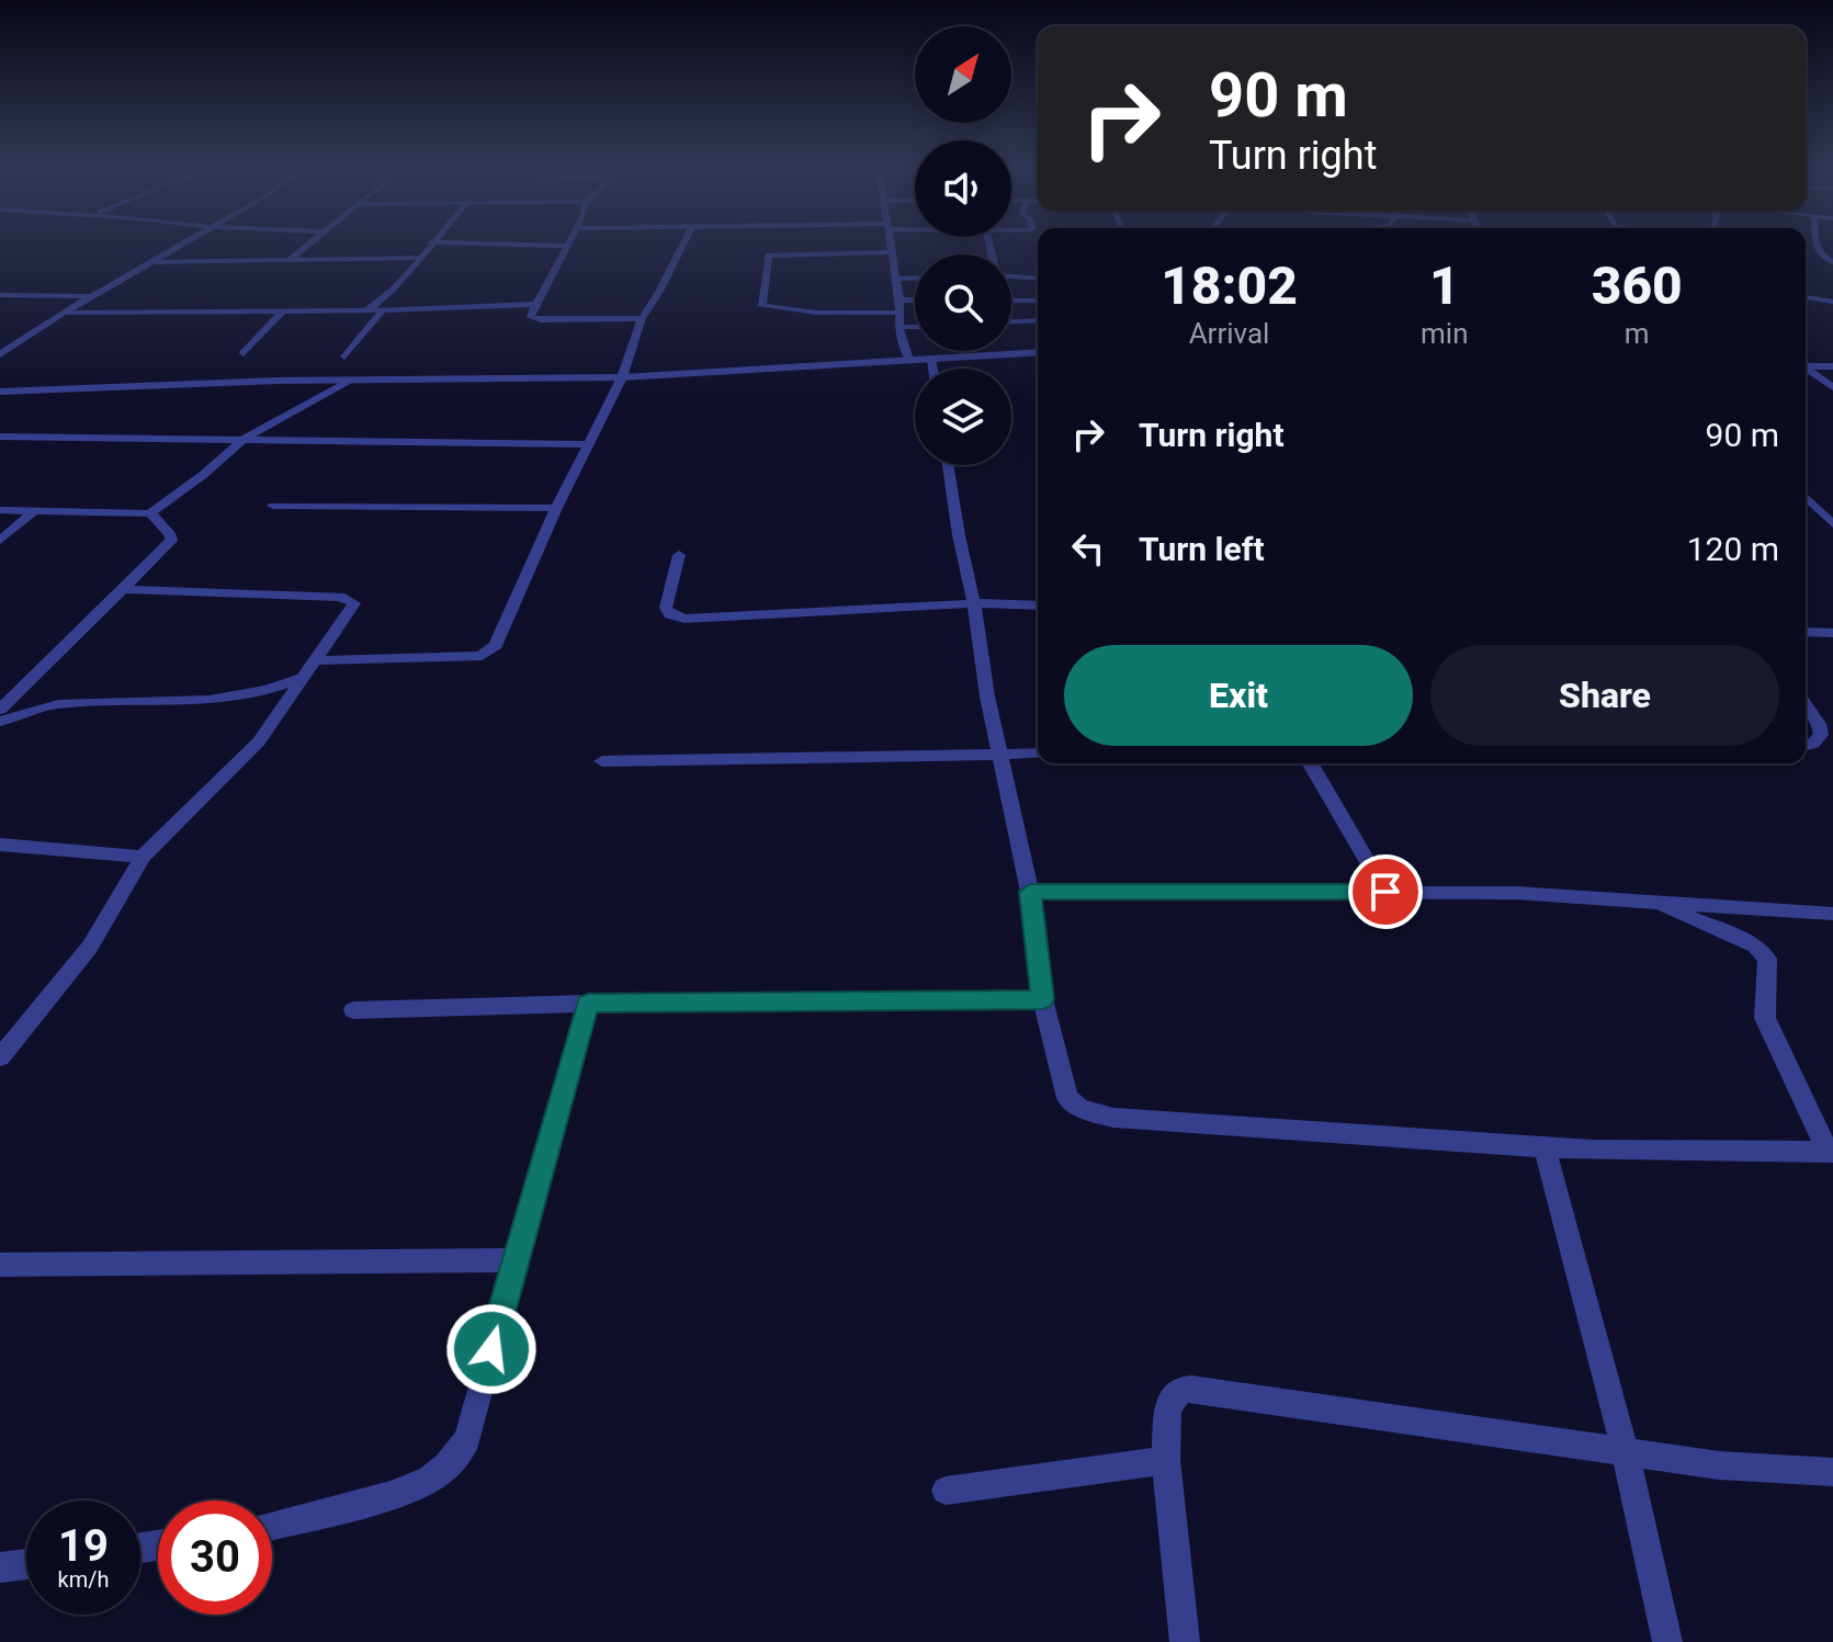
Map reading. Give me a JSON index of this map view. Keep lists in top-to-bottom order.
{
  "north": "top right",
  "page": {
    "turn": ["90 m", "Turn right"],
    "eta": [
      "18:02",
      "Arrival",
      "1",
      "min",
      "360",
      "m"
    ],
    "list": [
      {
        "name": "Turn right",
        "value": "90 m"
      },
      {
        "name": "Turn left",
        "value": "120 m"
      }
    ],
    "buttons": ["Exit", "Share"],
    "speed": "19 km/h",
    "limit": "30"
  }
}
